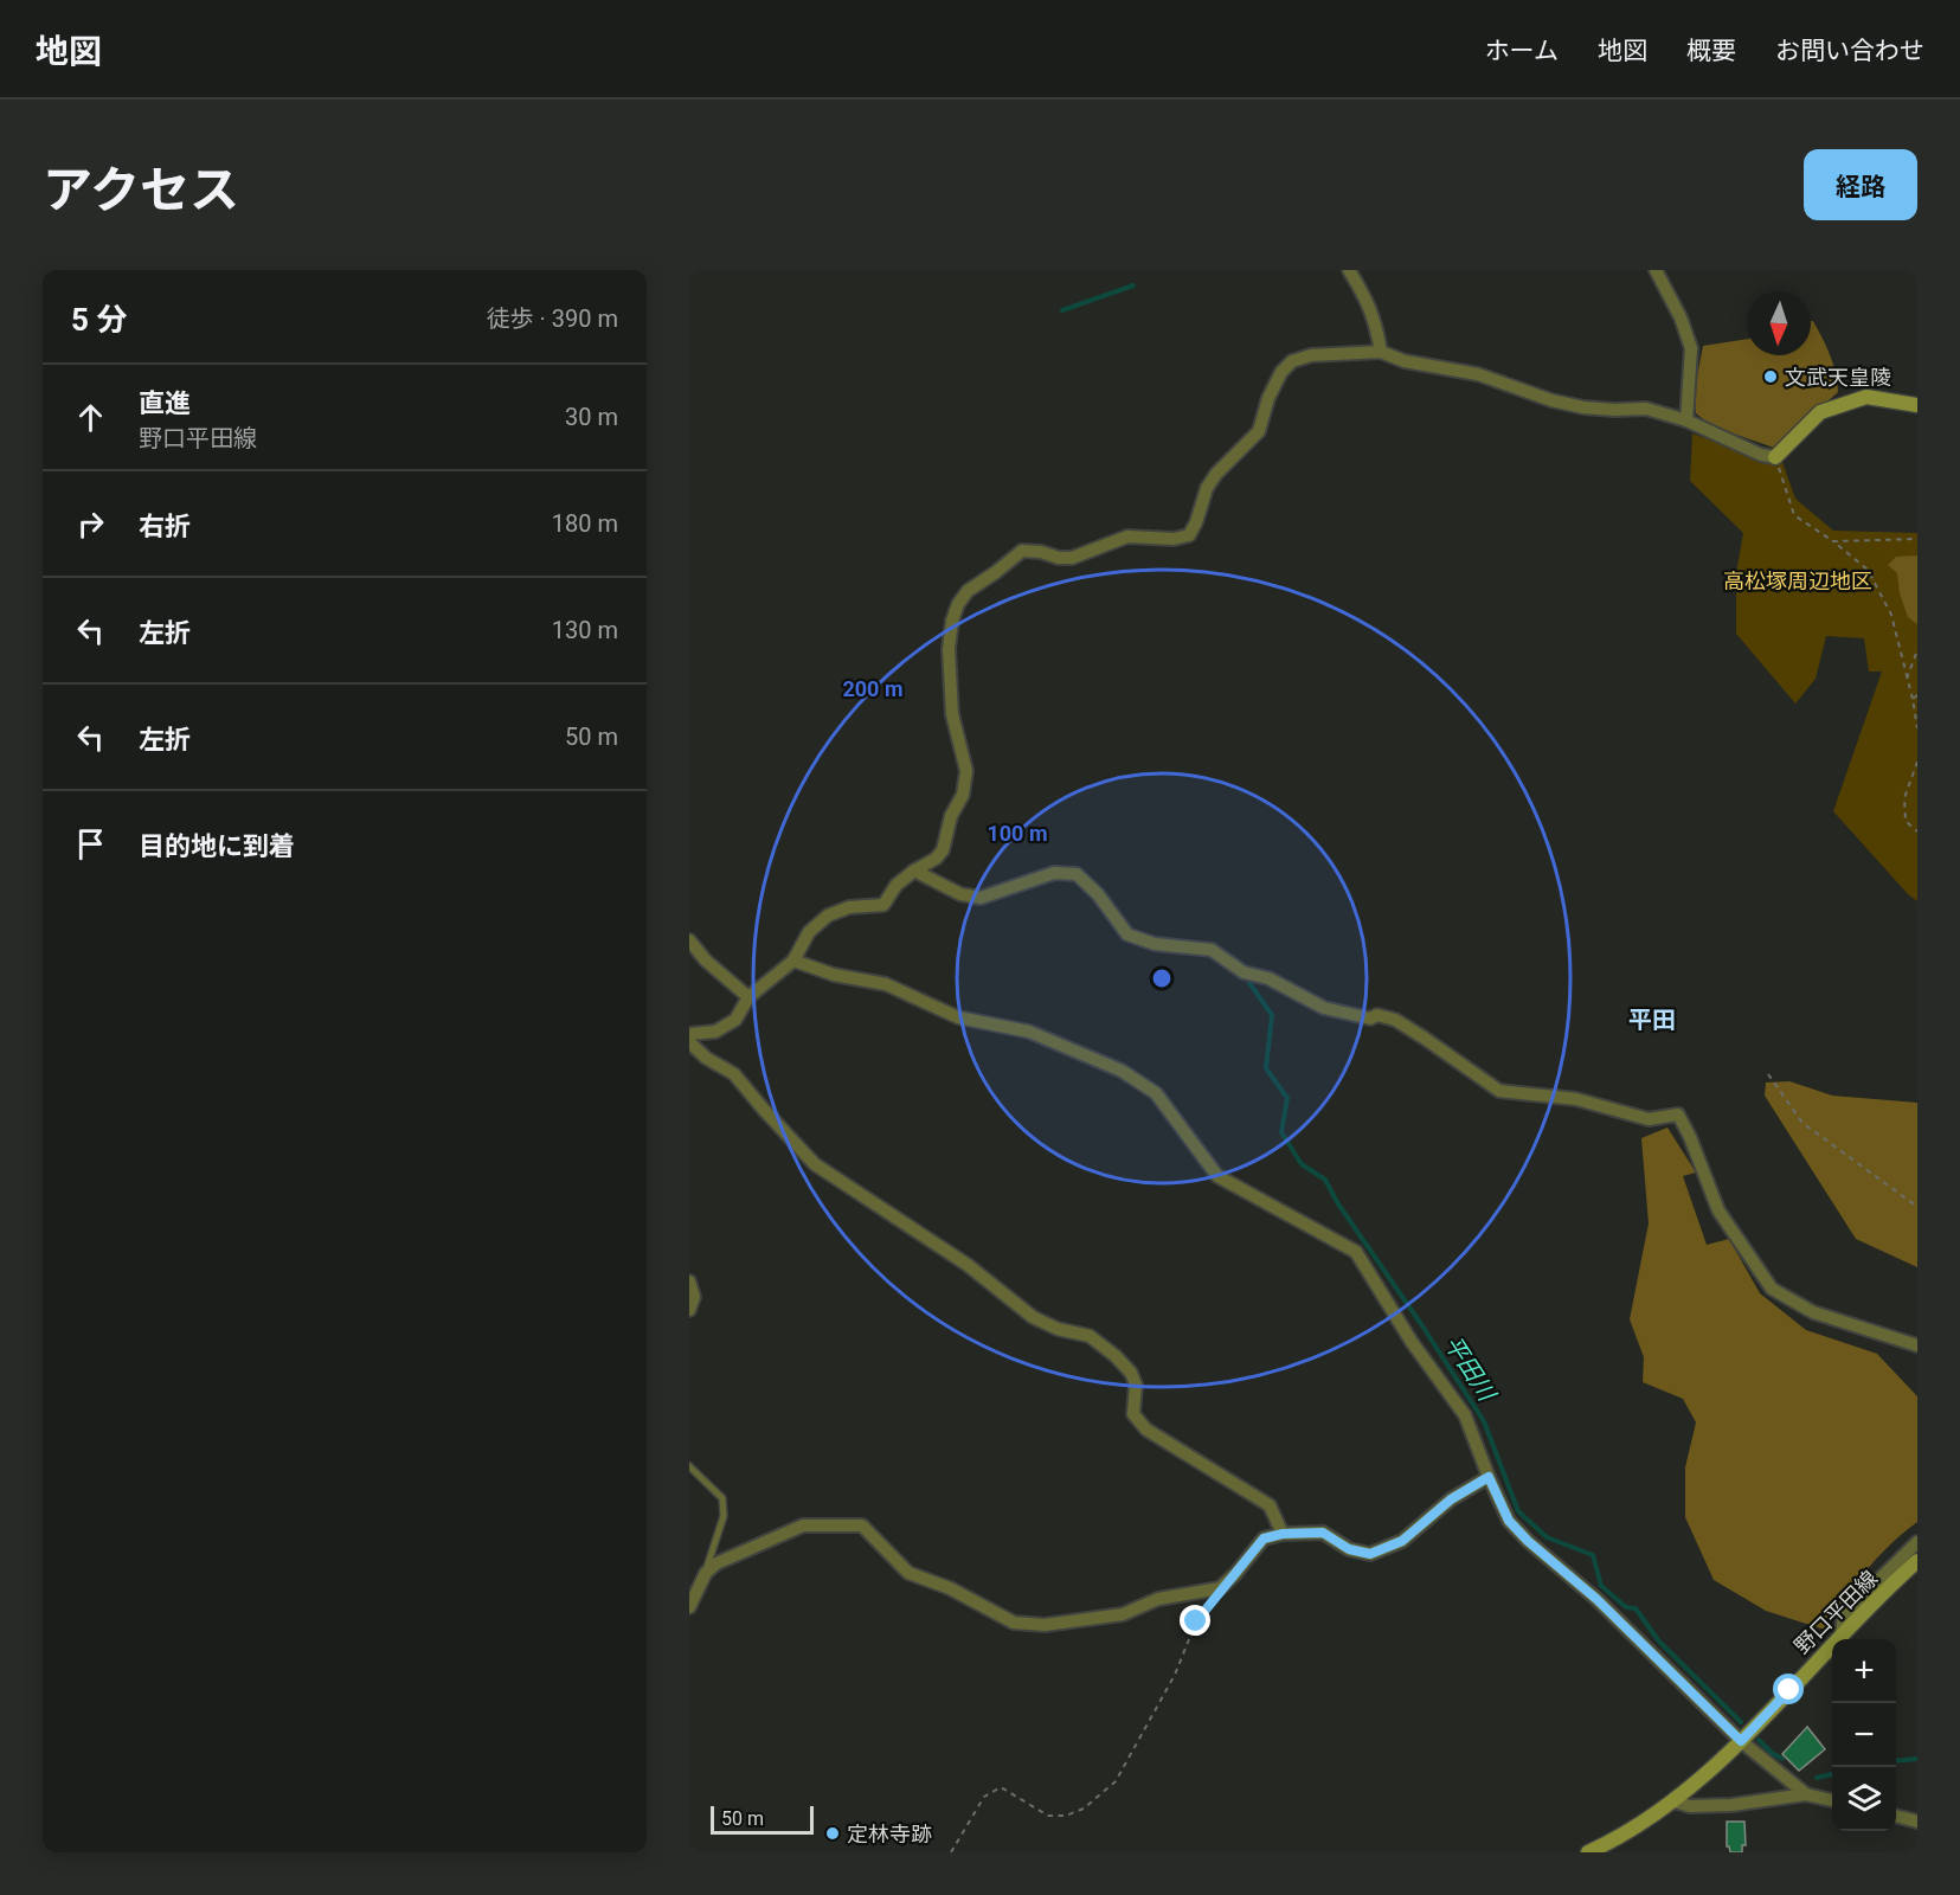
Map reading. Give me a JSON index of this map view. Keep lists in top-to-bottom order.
{
  "streets": {
    "main road": ["野口平田線"]
  },
  "districts": ["平田"],
  "water": ["平田川"],
  "parks": ["高松塚周辺地区"],
  "places": ["文武天皇陵", "定林寺跡"],
  "scale_bar": "50 m",
  "north": "bottom",
  "page": {
    "header": "地図",
    "nav": [
      "ホーム",
      "地図",
      "概要",
      "お問い合わせ"
    ],
    "title": "アクセス",
    "buttons": "経路",
    "heading": ["5 分", "徒歩 · 390 m"],
    "list": [
      ["直進", "野口平田線", "30 m"],
      ["右折", "180 m"],
      ["左折", "130 m"],
      ["左折", "50 m"],
      "目的地に到着"
    ],
    "map_buttons": ["+", "−"],
    "scale": "50 m"
  },
  "rings": ["200 m", "100 m"]
}
